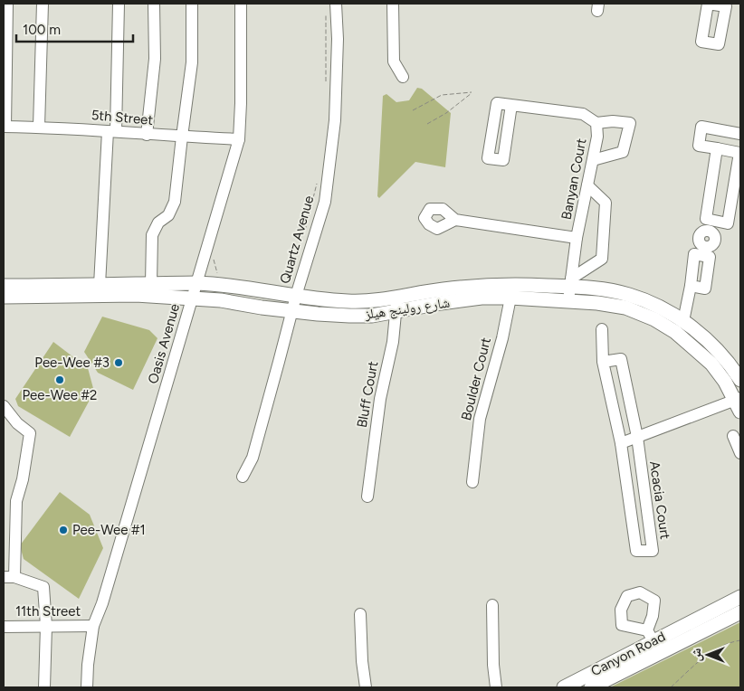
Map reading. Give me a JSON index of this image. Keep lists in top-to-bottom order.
{
  "streets": {
    "main road": ["شارع رولينج هيلز", "Canyon Road"],
    "street": [
      "5th Street",
      "Banyan Court",
      "Quartz Avenue",
      "Oasis Avenue",
      "Boulder Court",
      "Bluff Court",
      "Acacia Court",
      "11th Street"
    ]
  },
  "crossings": [
    ["5th Street", "Oasis Avenue"],
    ["Banyan Court", "شارع رولينج هيلز"],
    ["Quartz Avenue", "شارع رولينج هيلز"],
    ["شارع رولينج هيلز", "Oasis Avenue"],
    ["شارع رولينج هيلز", "Boulder Court"],
    ["شارع رولينج هيلز", "Bluff Court"],
    ["Oasis Avenue", "11th Street"]
  ],
  "places": ["Pee-Wee #3", "Pee-Wee #2", "Pee-Wee #1"],
  "scale_bar": "100 m",
  "north": "left"
}
